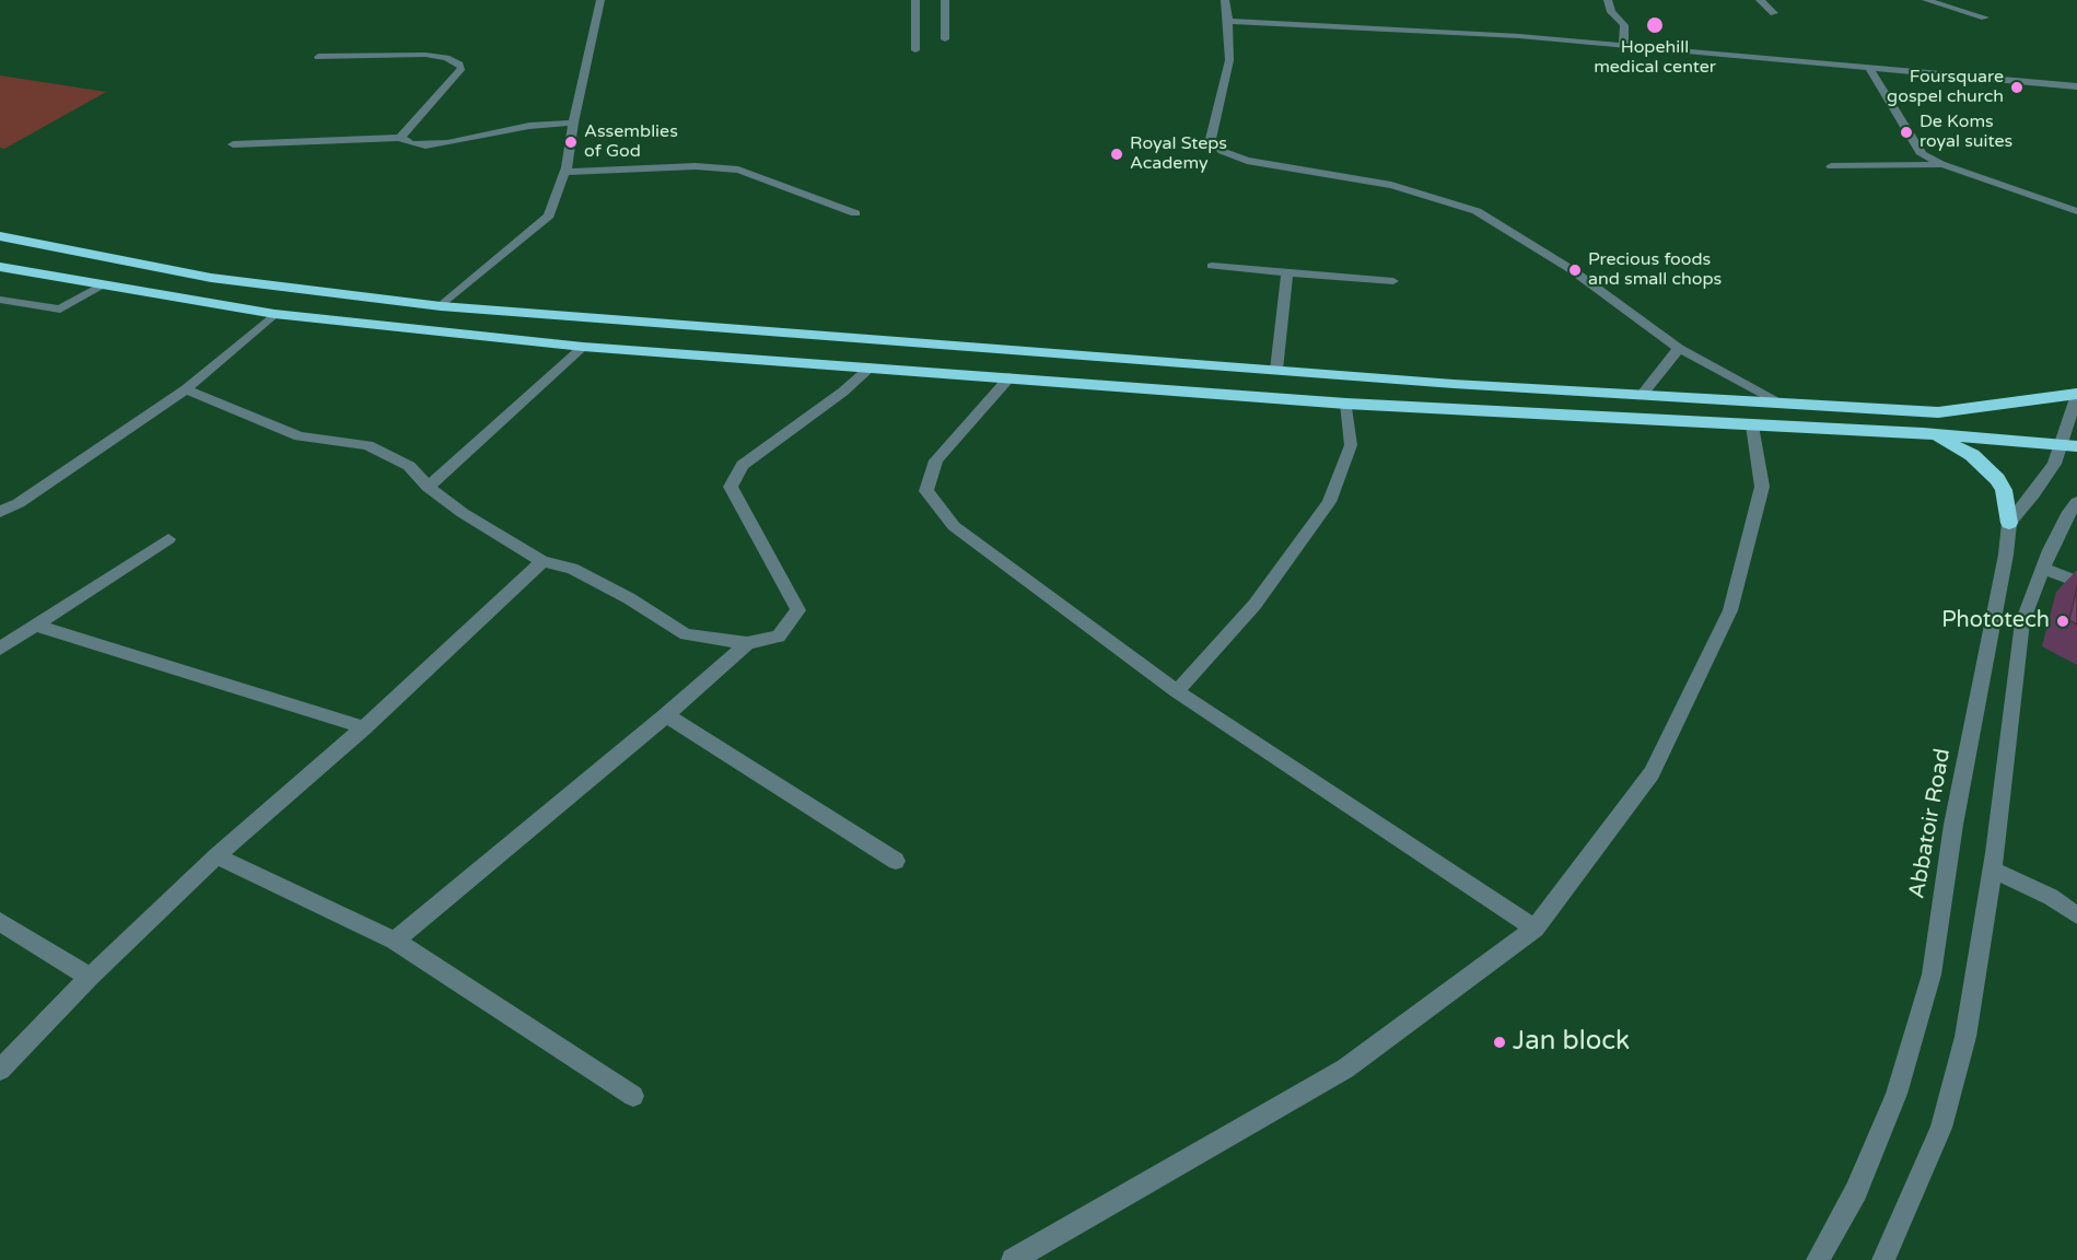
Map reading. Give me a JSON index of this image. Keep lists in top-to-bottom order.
{
  "streets": {
    "street": ["Abbatoir Road"]
  },
  "places": [
    "Hopehill medical center",
    "Foursquare gospel church",
    "De Koms royal suites",
    "Assemblies of God",
    "Royal Steps Academy",
    "Precious foods and small chops",
    "Phototech",
    "Jan block"
  ]
}
